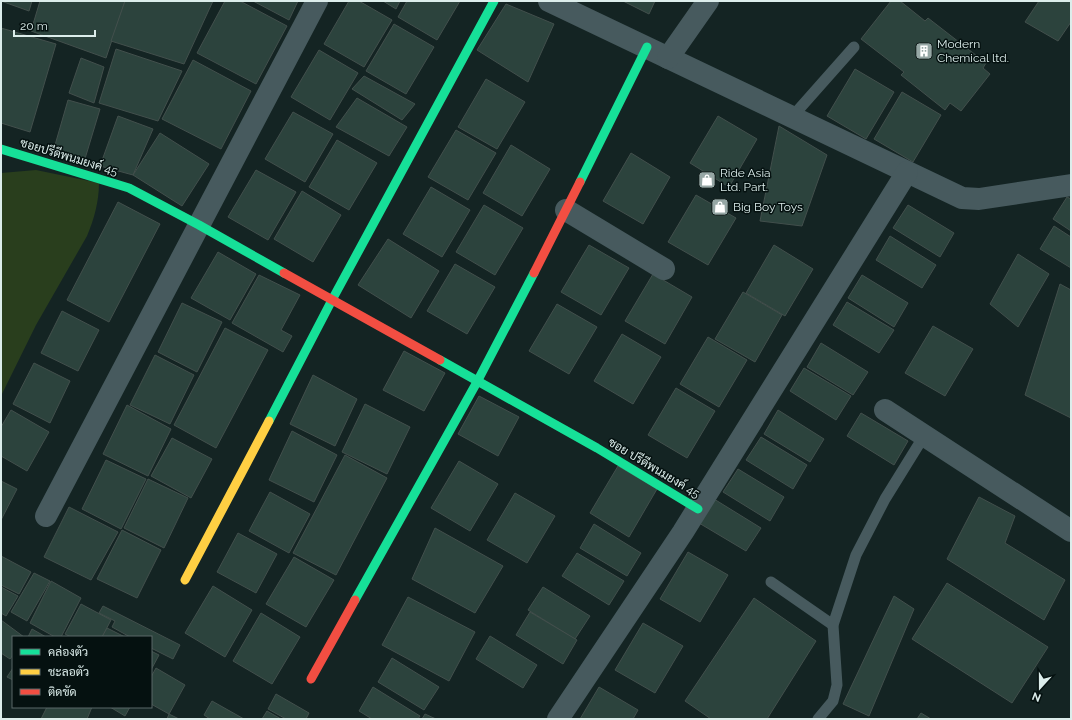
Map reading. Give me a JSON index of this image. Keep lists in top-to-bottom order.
{
  "streets": {
    "street": ["ซอยปรีดีพนมยงค์ 45", "ซอย ปรีดีพนมยงค์ 45"]
  },
  "crossings": [
    ["ซอยปรีดีพนมยงค์ 45", "ซอย ปรีดีพนมยงค์ 45"]
  ],
  "places": {
    "building": ["Modern Chemical ltd."],
    "shop": ["Ride Asia Ltd. Part.", "Big Boy Toys"]
  },
  "legend": ["คล่องตัว", "ชะลอตัว", "ติดขัด"],
  "scale_bar": "20 m",
  "north": "bottom"
}
